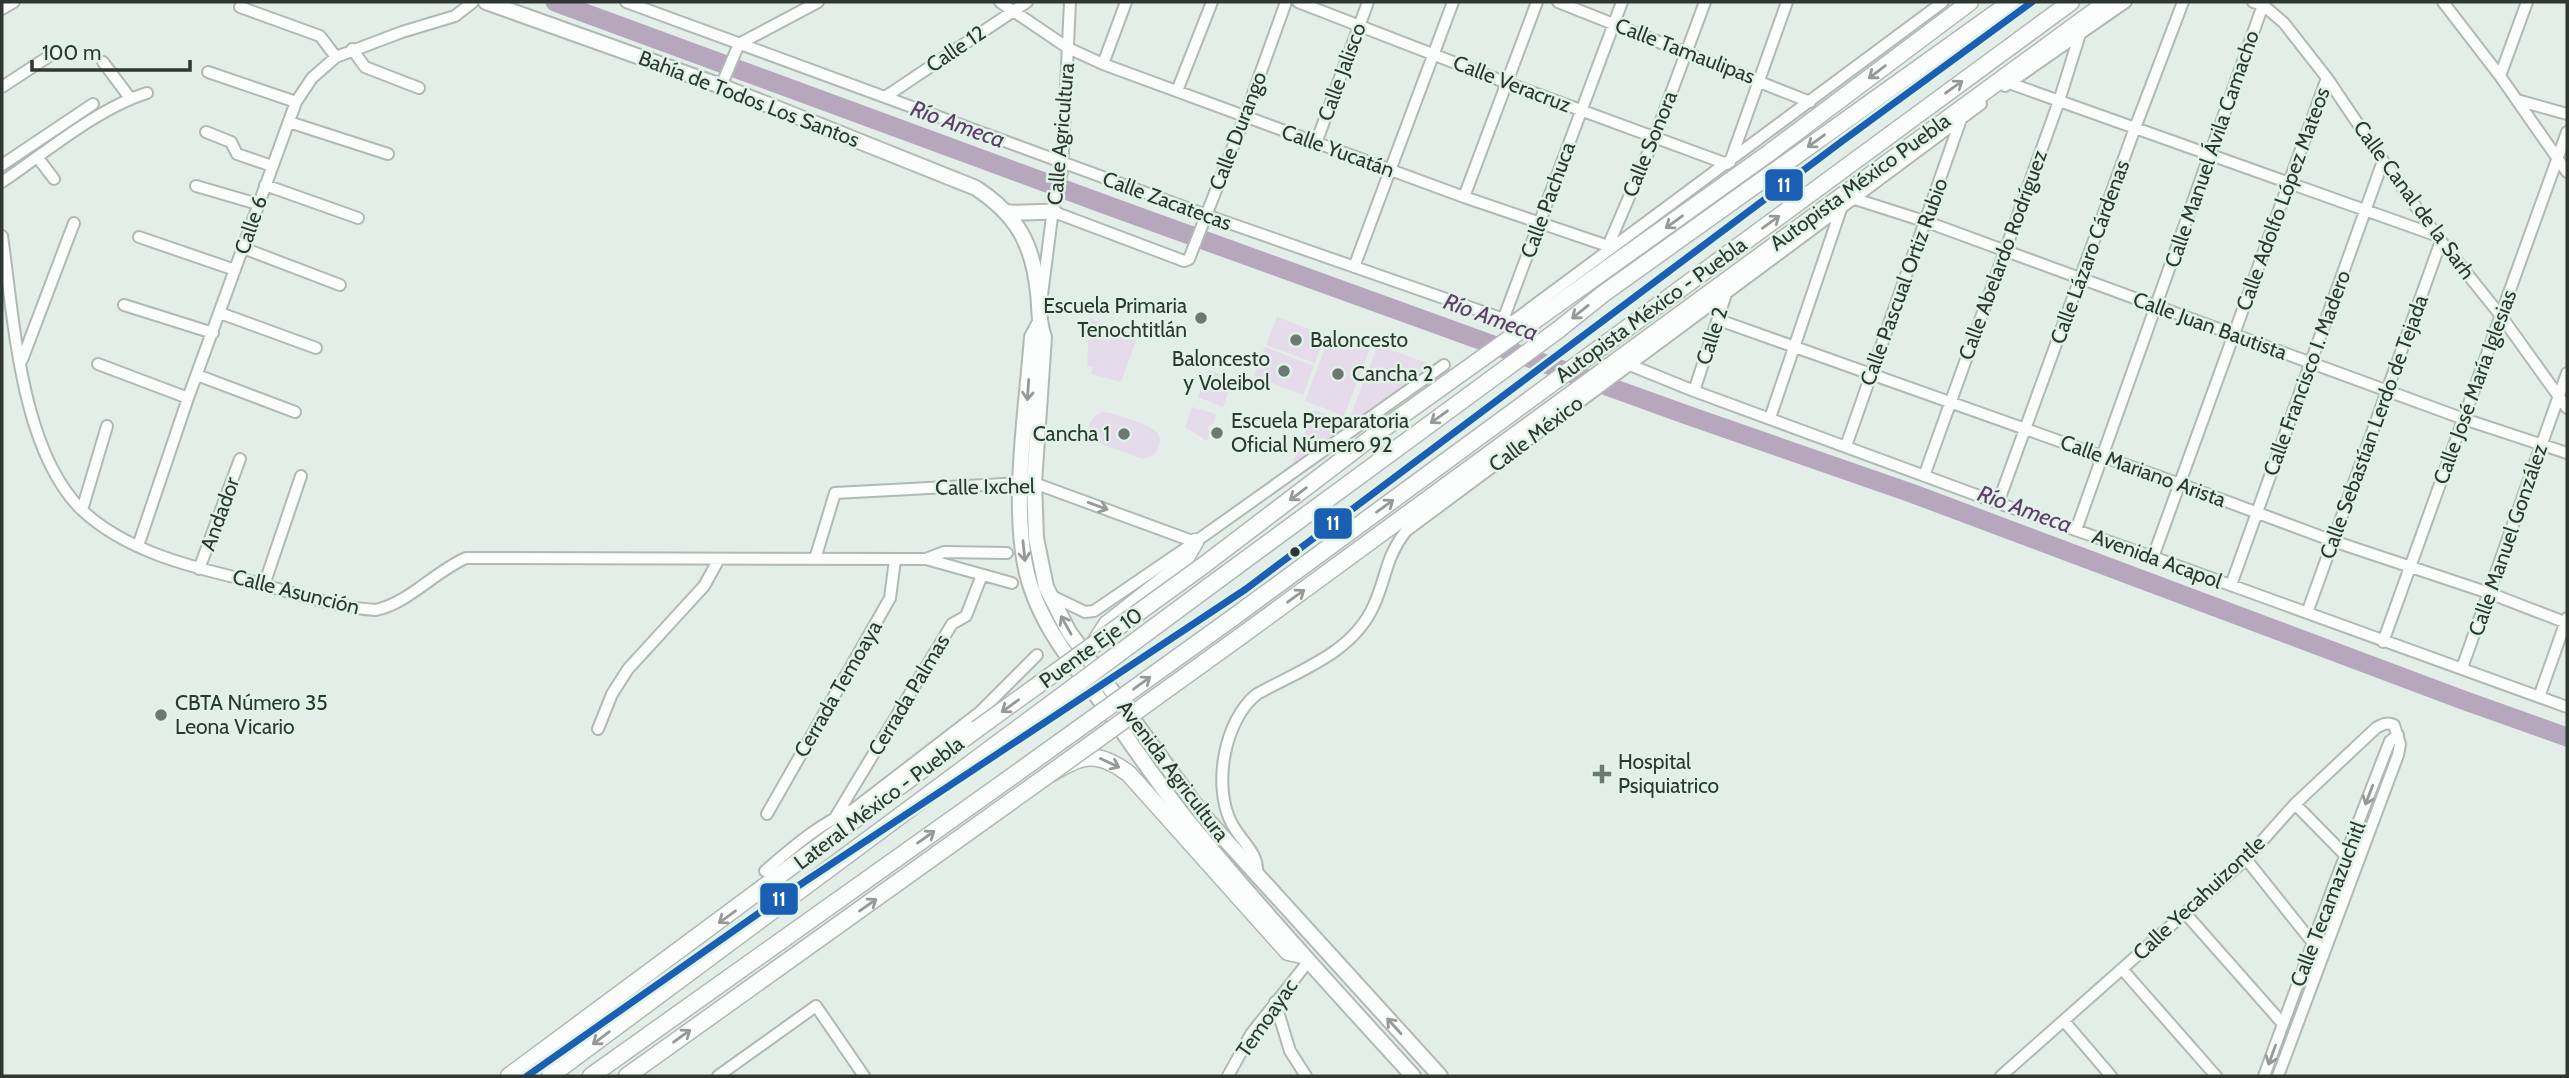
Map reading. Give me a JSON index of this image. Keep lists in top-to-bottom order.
{
  "streets": {
    "highway": [
      "Autopista México Puebla",
      "Autopista México - Puebla",
      "Puente Eje 10",
      "Lateral México - Puebla"
    ],
    "main road": ["Bahía de Todos Los Santos", "Avenida Agricultura"],
    "street": [
      "Calle 12",
      "Calle Tamaulipas",
      "Calle Jalisco",
      "Calle Veracruz",
      "Calle Durango",
      "Calle Agricultura",
      "Calle Sonora",
      "Calle Manuel Ávila Camacho",
      "Calle Yucatán",
      "Calle Adolfo López Mateos",
      "Calle Pachuca",
      "Calle Canal de la Sarh",
      "Calle Zacatecas",
      "Calle 6",
      "Calle Lázaro Cárdenas",
      "Calle Abelardo Rodríguez",
      "Calle Pascual Ortiz Rubio",
      "Calle Juan Bautista",
      "Calle 2",
      "Calle Francisco I. Madero",
      "Calle José María Iglesias",
      "Calle Sebastían Lerdo de Tejada",
      "Calle México",
      "Calle Mariano Arista",
      "Calle Ixchel",
      "Andador",
      "Calle Manuel González",
      "Avenida Acapol",
      "Calle Asunción",
      "Cerrada Temoaya",
      "Cerrada Palmas",
      "Calle Yecahuizontle",
      "Calle Tecamazuchitl",
      "Temoayac"
    ]
  },
  "crossings": [
    ["Calle 12", "Calle Yucatán"],
    ["Calle 12", "Calle Zacatecas"],
    ["Calle Tamaulipas", "Calle Sonora"],
    ["Calle Tamaulipas", "Calle Pachuca"],
    ["Calle Jalisco", "Calle Veracruz"],
    ["Calle Jalisco", "Calle Yucatán"],
    ["Calle Veracruz", "Calle Sonora"],
    ["Calle Veracruz", "Calle Pachuca"],
    ["Bahía de Todos Los Santos", "Calle Agricultura"],
    ["Bahía de Todos Los Santos", "Avenida Agricultura"],
    ["Calle Durango", "Calle Agricultura"],
    ["Calle Durango", "Calle Yucatán"],
    ["Calle Durango", "Calle Zacatecas"],
    ["Calle Agricultura", "Calle Yucatán"],
    ["Calle Agricultura", "Calle Zacatecas"],
    ["Calle Agricultura", "Avenida Agricultura"],
    ["Calle Sonora", "Calle Yucatán"],
    ["Calle Manuel Ávila Camacho", "Calle Canal de la Sarh"],
    ["Calle Manuel Ávila Camacho", "Calle Juan Bautista"],
    ["Calle Manuel Ávila Camacho", "Calle Mariano Arista"],
    ["Calle Manuel Ávila Camacho", "Avenida Acapol"],
    ["Calle Yucatán", "Calle Pachuca"],
    ["Autopista México Puebla", "Calle Abelardo Rodríguez"],
    ["Autopista México Puebla", "Calle Pascual Ortiz Rubio"],
    ["Autopista México Puebla", "Calle Juan Bautista"],
    ["Autopista México Puebla", "Calle 2"],
    ["Autopista México Puebla", "Calle México"],
    ["Autopista México Puebla", "Avenida Acapol"],
    ["Calle Adolfo López Mateos", "Calle Canal de la Sarh"],
    ["Calle Adolfo López Mateos", "Calle Juan Bautista"],
    ["Calle Adolfo López Mateos", "Calle Mariano Arista"],
    ["Calle Adolfo López Mateos", "Avenida Acapol"],
    ["Calle Pachuca", "Calle Zacatecas"],
    ["Calle Canal de la Sarh", "Calle Francisco I. Madero"],
    ["Calle Canal de la Sarh", "Calle José María Iglesias"],
    ["Calle Canal de la Sarh", "Calle Sebastían Lerdo de Tejada"],
    ["Calle Canal de la Sarh", "Calle Manuel González"],
    ["Calle 6", "Calle Asunción"],
    ["Calle Lázaro Cárdenas", "Calle Juan Bautista"],
    ["Calle Lázaro Cárdenas", "Calle Mariano Arista"],
    ["Calle Lázaro Cárdenas", "Avenida Acapol"],
    ["Calle Abelardo Rodríguez", "Calle Juan Bautista"],
    ["Calle Abelardo Rodríguez", "Calle Mariano Arista"],
    ["Calle Abelardo Rodríguez", "Avenida Acapol"],
    ["Calle Pascual Ortiz Rubio", "Calle Juan Bautista"],
    ["Calle Pascual Ortiz Rubio", "Calle Mariano Arista"],
    ["Calle Pascual Ortiz Rubio", "Avenida Acapol"],
    ["Autopista México - Puebla", "Puente Eje 10"],
    ["Calle Juan Bautista", "Calle Francisco I. Madero"],
    ["Calle Juan Bautista", "Calle José María Iglesias"],
    ["Calle Juan Bautista", "Calle Sebastían Lerdo de Tejada"],
    ["Calle Juan Bautista", "Calle Manuel González"],
    ["Calle 2", "Calle Mariano Arista"],
    ["Calle 2", "Avenida Acapol"],
    ["Calle Francisco I. Madero", "Calle Mariano Arista"],
    ["Calle Francisco I. Madero", "Avenida Acapol"],
    ["Calle José María Iglesias", "Calle Mariano Arista"],
    ["Calle José María Iglesias", "Avenida Acapol"],
    ["Calle Sebastían Lerdo de Tejada", "Calle Mariano Arista"],
    ["Calle Sebastían Lerdo de Tejada", "Avenida Acapol"],
    ["Calle México", "Avenida Agricultura"],
    ["Calle Mariano Arista", "Calle Manuel González"],
    ["Calle Ixchel", "Calle Asunción"],
    ["Calle Ixchel", "Avenida Agricultura"],
    ["Andador", "Calle Asunción"],
    ["Calle Manuel González", "Avenida Acapol"],
    ["Calle Asunción", "Cerrada Temoaya"],
    ["Calle Asunción", "Cerrada Palmas"],
    ["Puente Eje 10", "Lateral México - Puebla"],
    ["Avenida Agricultura", "Temoayac"],
    ["Calle Yecahuizontle", "Calle Tecamazuchitl"]
  ],
  "one_way": ["Calle Ixchel"],
  "water": ["Río Ameca"],
  "places": {
    "other": [
      "Escuela Primaria Tenochtitlán",
      "Baloncesto",
      "Baloncesto y Voleibol",
      "Cancha 2",
      "Escuela Preparatoria Oficial Número 92",
      "Cancha 1",
      "CBTA Número 35 Leona Vicario"
    ],
    "health": ["Hospital Psiquiatrico"]
  },
  "lines": ["transit line 11"],
  "scale_bar": "100 m"
}
